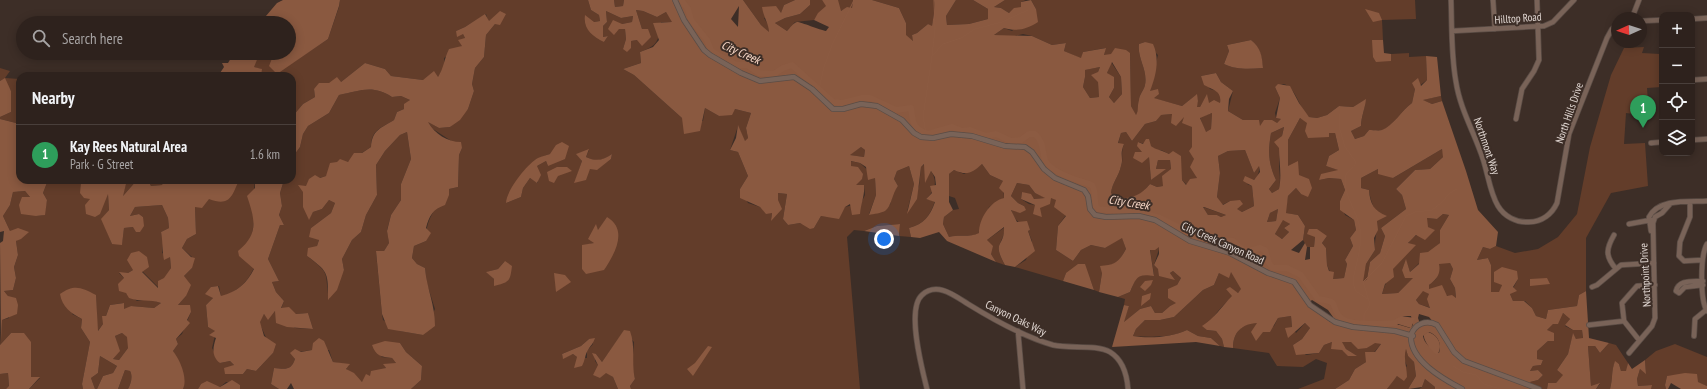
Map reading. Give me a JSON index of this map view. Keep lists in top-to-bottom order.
{
  "streets": {
    "street": [
      "Hilltop Road",
      "North Hills Drive",
      "Northmont Way",
      "City Creek Canyon Road",
      "Northpoint Drive",
      "Canyon Oaks Way"
    ]
  },
  "crossings": [
    ["Hilltop Road", "Northmont Way"],
    ["North Hills Drive", "Northmont Way"]
  ],
  "water": ["City Creek"],
  "north": "left",
  "page": {
    "map_buttons": ["+", "−"],
    "search": "Search here",
    "heading": "Nearby",
    "pins": "1",
    "list": [
      {
        "mark": "1",
        "name": "Kay Rees Natural Area",
        "note": "Park · G Street",
        "value": "1.6 km"
      }
    ]
  }
}
